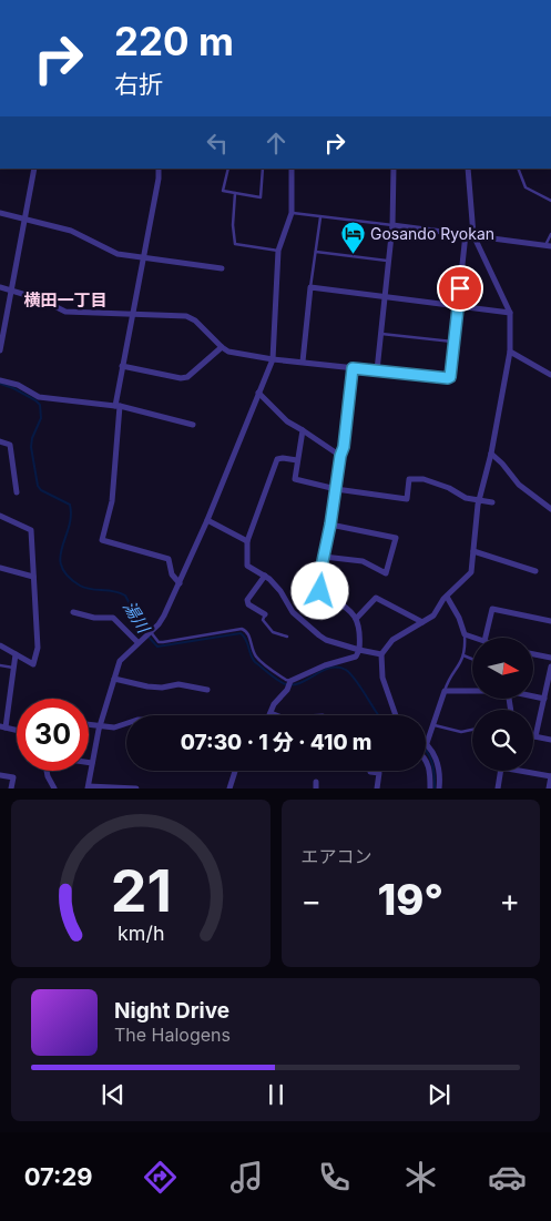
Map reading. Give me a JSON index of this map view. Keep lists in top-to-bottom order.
{
  "districts": ["横田一丁目"],
  "water": ["湯川"],
  "places": {
    "hotel": ["Gosando Ryokan"]
  },
  "north": "right",
  "page": {
    "turn": ["220 m", "右折"],
    "limit": "30",
    "trip": "07:30 · 1 分 · 410 m",
    "tile": "エアコン",
    "heat": ["−", "19°", "+"],
    "song": ["Night Drive", "The Halogens"],
    "tabs": "07:29",
    "gauge": ["21", "km/h"]
  }
}
